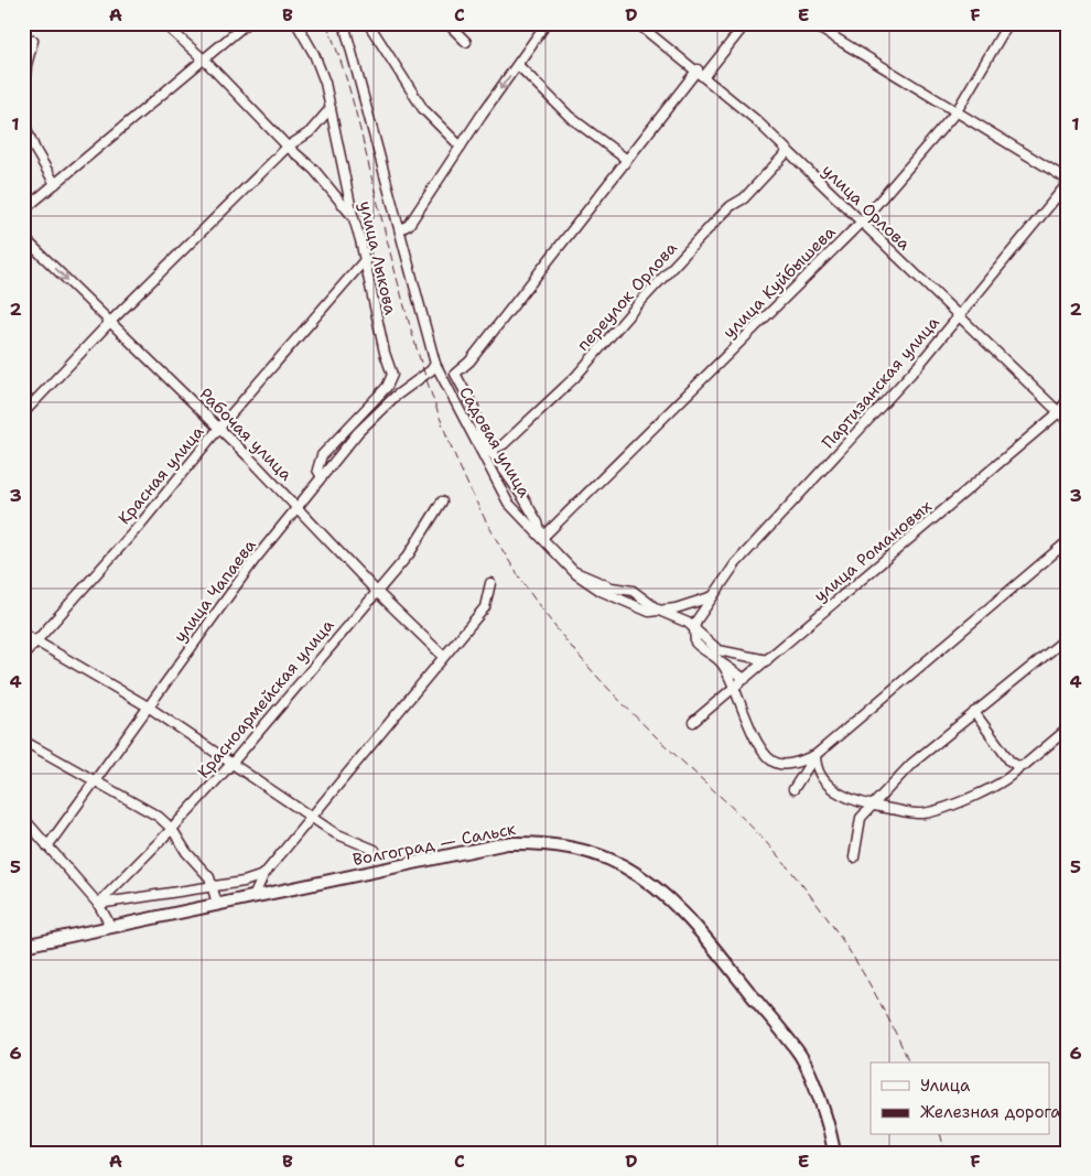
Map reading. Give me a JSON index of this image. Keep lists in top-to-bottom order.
{
  "streets": {
    "main road": ["Волгоград — Сальск"],
    "street": [
      "улица Орлова",
      "улица Лыкова",
      "улица Куйбышева",
      "переулок Орлова",
      "Партизанская улица",
      "Рабочая улица",
      "Садовая улица",
      "Красная улица",
      "улица Романовых",
      "улица Чапаева",
      "Красноармейская улица"
    ]
  },
  "crossings": [
    ["улица Орлова", "улица Куйбышева"],
    ["улица Орлова", "переулок Орлова"],
    ["улица Орлова", "Партизанская улица"],
    ["улица Орлова", "улица Романовых"],
    ["улица Лыкова", "Красная улица"],
    ["улица Лыкова", "улица Чапаева"],
    ["улица Куйбышева", "Садовая улица"],
    ["переулок Орлова", "Садовая улица"],
    ["Рабочая улица", "Красная улица"],
    ["Рабочая улица", "улица Чапаева"],
    ["Рабочая улица", "Красноармейская улица"],
    ["Садовая улица", "улица Чапаева"]
  ],
  "legend": ["Улица", "Железная дорога"],
  "grid": {
    "columns": [
      "A",
      "B",
      "C",
      "D",
      "E",
      "F"
    ],
    "rows": [
      "1",
      "2",
      "3",
      "4",
      "5",
      "6"
    ]
  }
}
